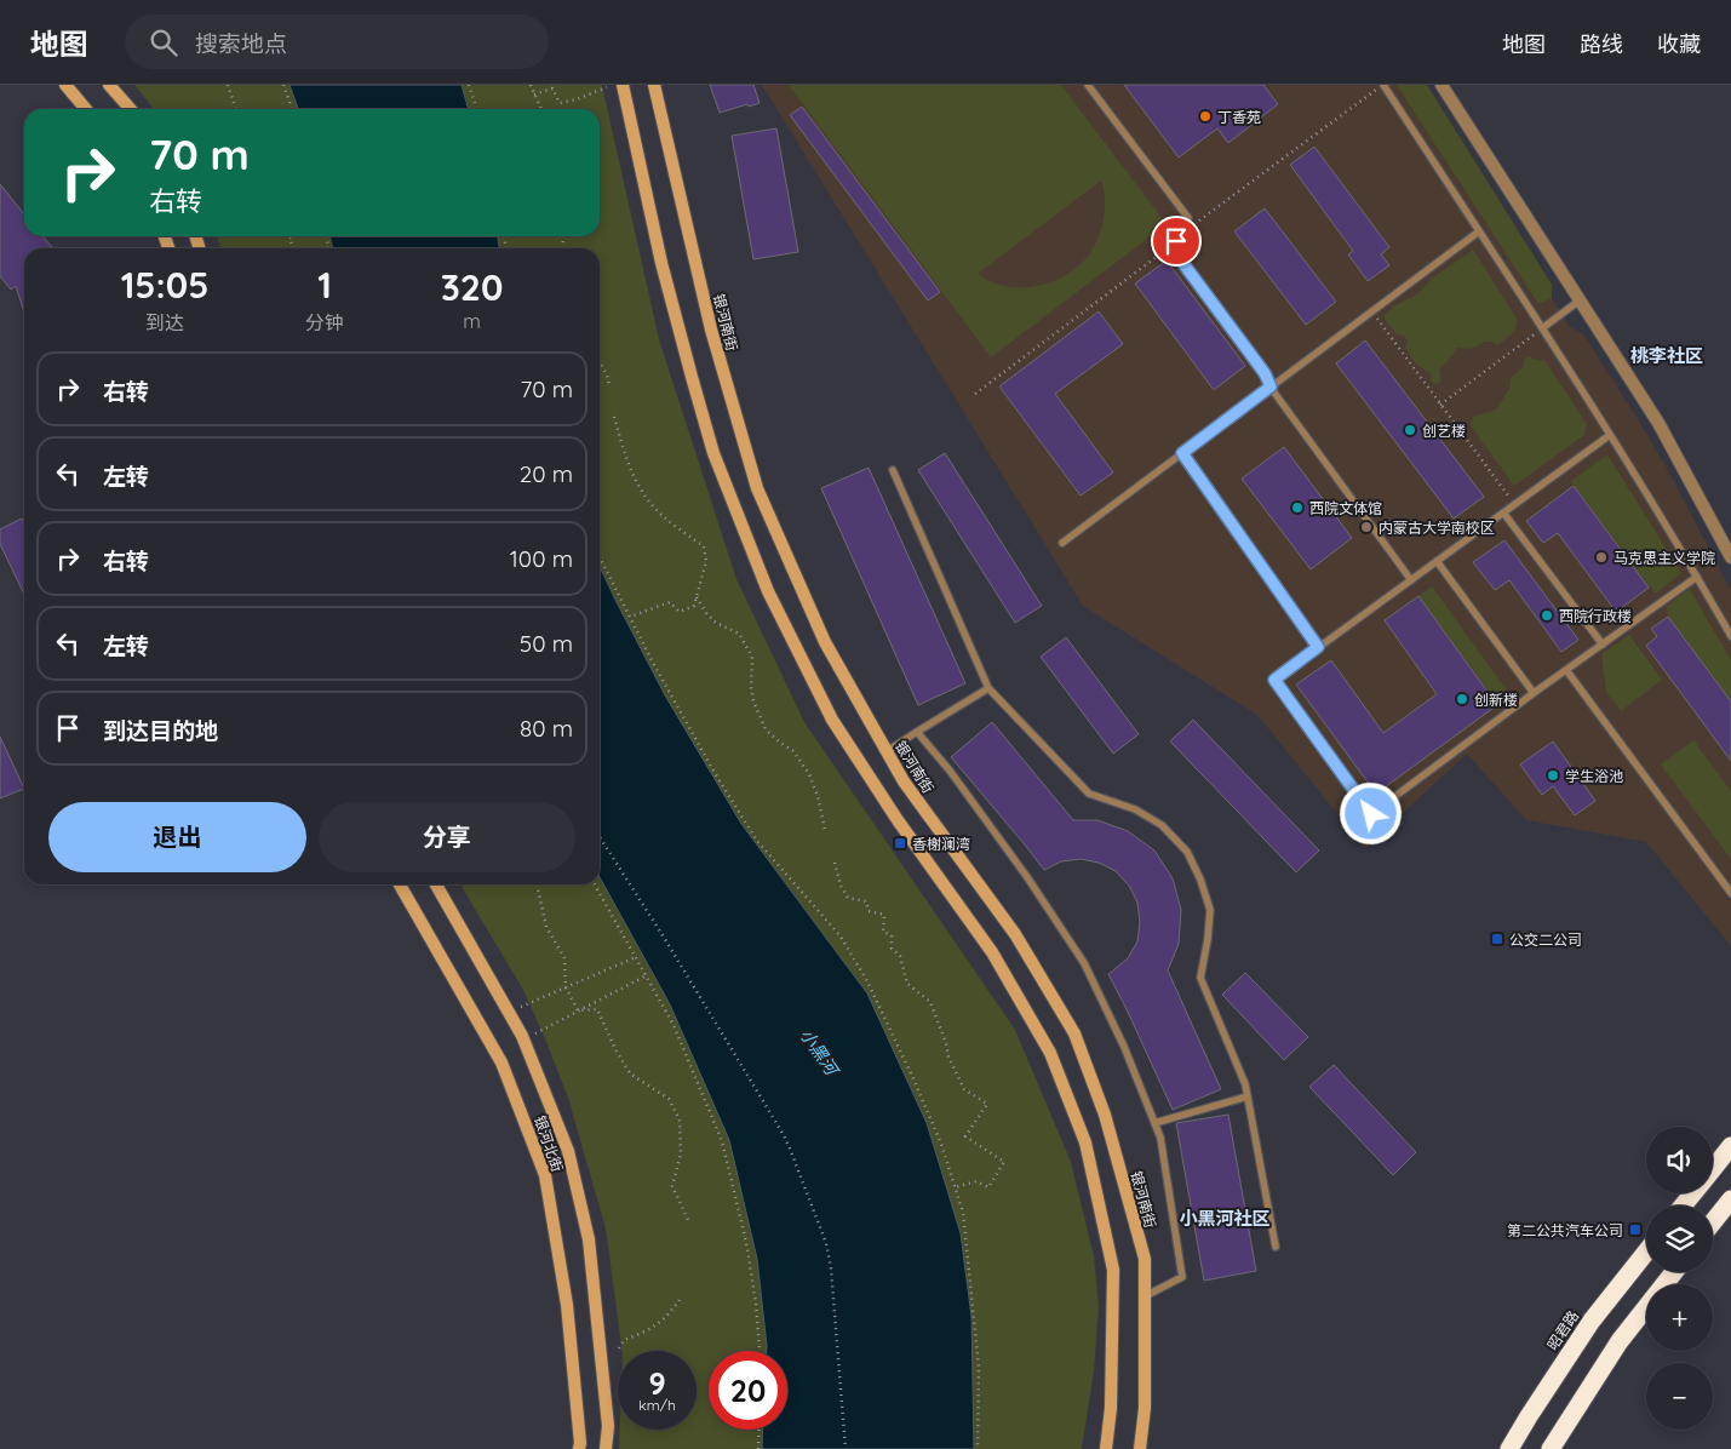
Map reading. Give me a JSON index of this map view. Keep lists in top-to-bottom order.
{
  "streets": {
    "highway": ["昭君路"],
    "main road": ["银河南街", "银河北街"]
  },
  "districts": ["桃李社区", "小黑河社区"],
  "water": ["小黑河"],
  "places": {
    "other": [
      "丁香苑",
      "创艺楼",
      "西院文体馆",
      "内蒙古大学南校区",
      "马克思主义学院",
      "西院行政楼",
      "创新楼",
      "学生浴池"
    ],
    "transit": ["香榭澜湾", "公交二公司", "第二公共汽车公司"]
  },
  "page": {
    "header": "地图",
    "search": "搜索地点",
    "nav": ["地图", "路线", "收藏"],
    "turn": ["70 m", "右转"],
    "eta": [
      "15:05",
      "到达",
      "1",
      "分钟",
      "320",
      "m"
    ],
    "list": [
      {
        "name": "右转",
        "value": "70 m"
      },
      {
        "name": "左转",
        "value": "20 m"
      },
      {
        "name": "右转",
        "value": "100 m"
      },
      {
        "name": "左转",
        "value": "50 m"
      },
      {
        "name": "到达目的地",
        "value": "80 m"
      }
    ],
    "buttons": ["退出", "分享"],
    "map_buttons": ["+", "−"],
    "speed": "9 km/h",
    "limit": "20"
  }
}
